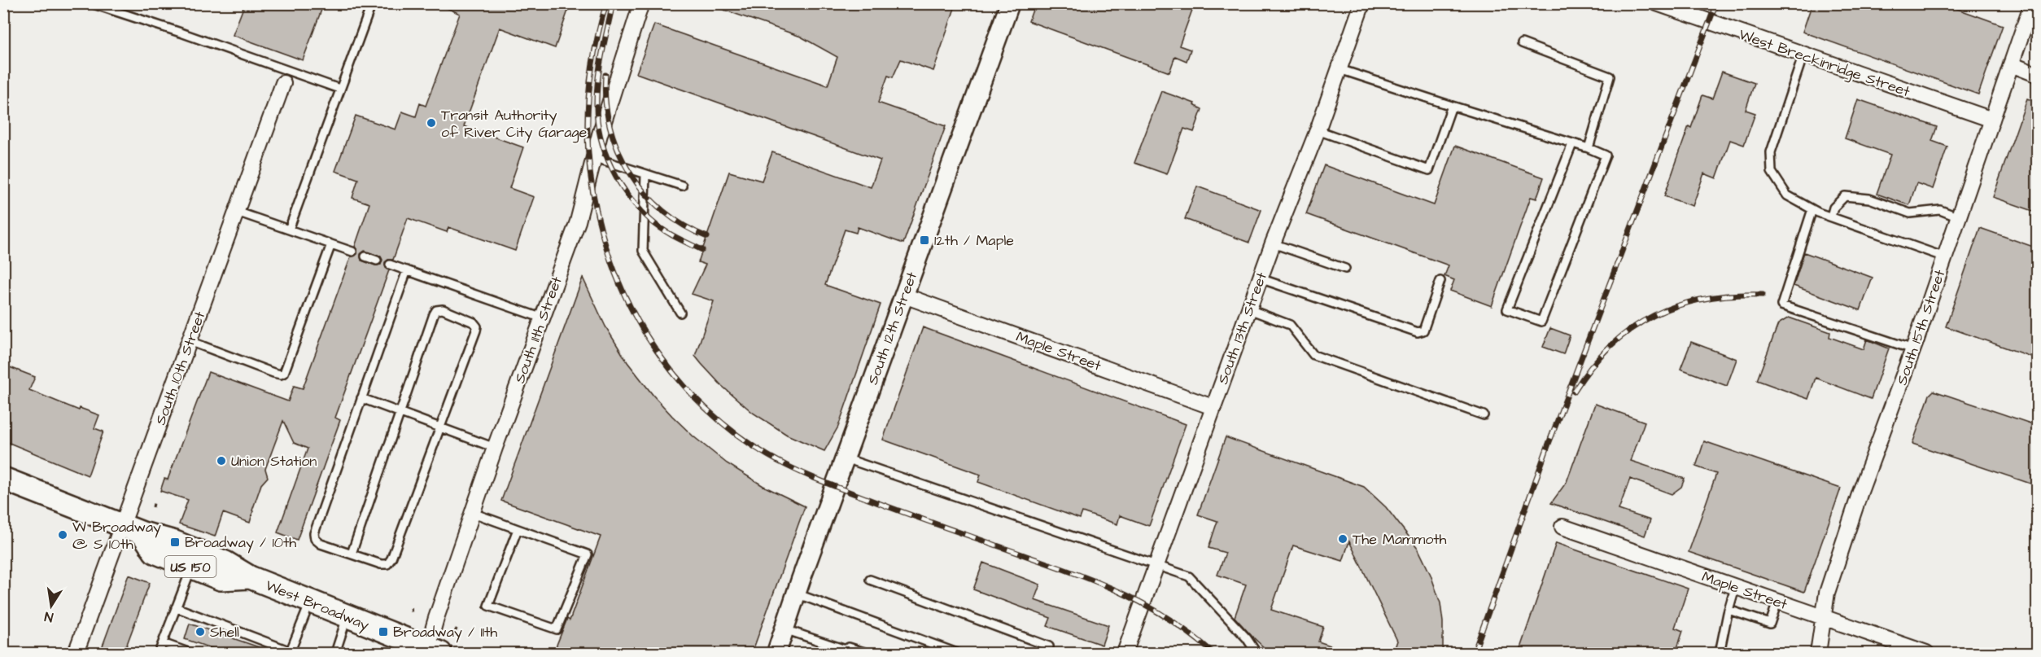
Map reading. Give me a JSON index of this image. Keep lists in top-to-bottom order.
{
  "streets": {
    "main road": ["US 150", "West Broadway"],
    "street": [
      "West Breckinridge Street",
      "South 15th Street",
      "South 12th Street",
      "South 13th Street",
      "South 11th Street",
      "Maple Street",
      "South 10th Street"
    ]
  },
  "crossings": [
    ["West Breckinridge Street", "South 15th Street"],
    ["South 15th Street", "Maple Street"],
    ["South 12th Street", "Maple Street"],
    ["South 13th Street", "Maple Street"],
    ["South 11th Street", "West Broadway"],
    ["South 10th Street", "West Broadway"]
  ],
  "places": {
    "other": [
      "Transit Authority of River City Garage",
      "Union Station",
      "W Broadway @ S 10th",
      "The Mammoth",
      "Shell"
    ],
    "transit": ["12th / Maple", "Broadway / 10th", "Broadway / 11th"]
  },
  "north": "bottom"
}
